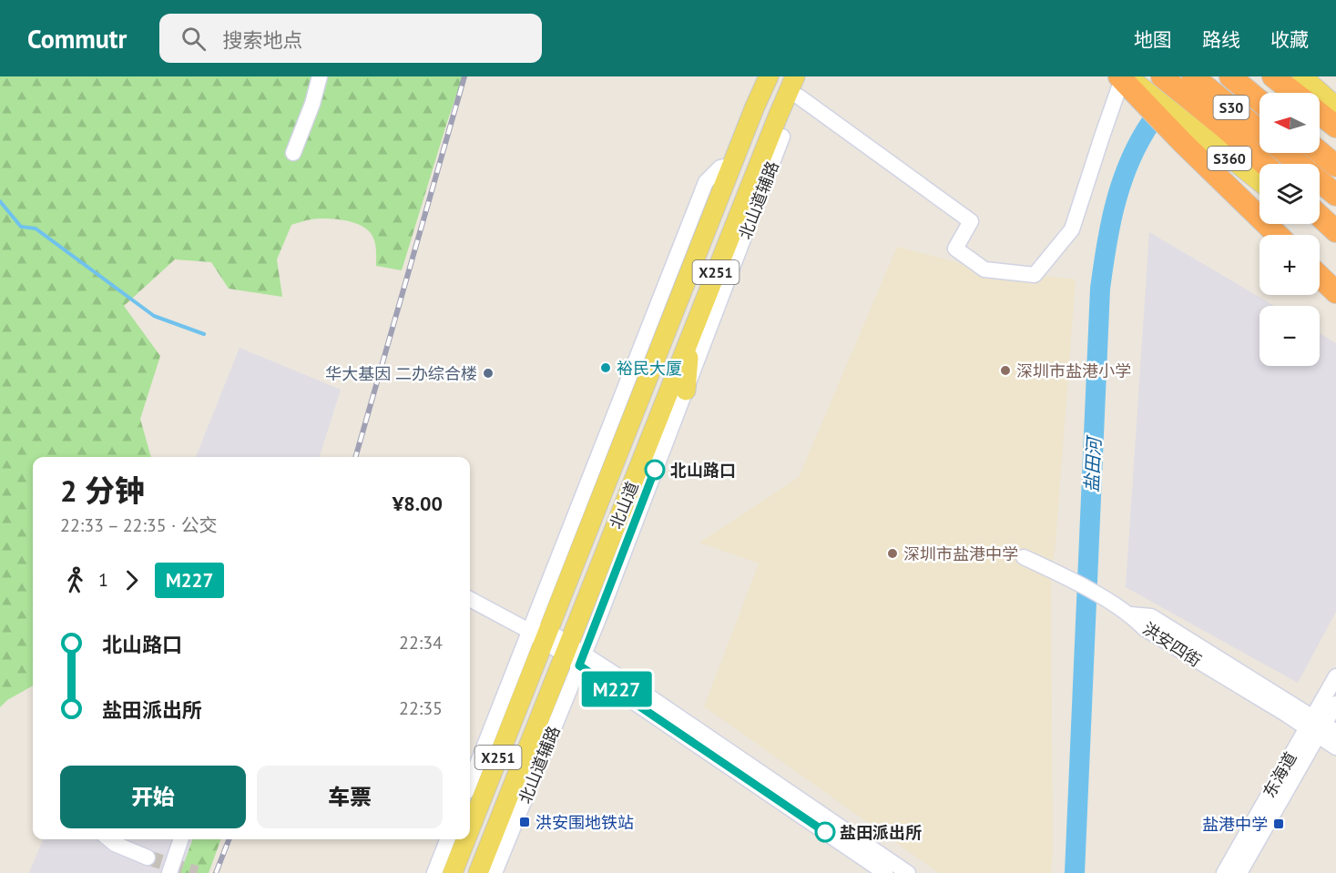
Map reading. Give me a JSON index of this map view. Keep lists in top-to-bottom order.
{
  "streets": {
    "highway": ["S30"],
    "main road": ["S360", "X251", "北山道"],
    "street": ["北山道辅路", "洪安四街", "东海道"]
  },
  "crossings": [
    ["北山道辅路", "北山道"],
    ["洪安四街", "东海道"]
  ],
  "water": ["盐田河"],
  "places": {
    "other": [
      "裕民大厦",
      "深圳市盐港小学",
      "华大基因 二办综合楼",
      "北山路口",
      "深圳市盐港中学",
      "盐田派出所"
    ],
    "transit": ["洪安围地铁站", "盐港中学"]
  },
  "lines": ["bus line M227"],
  "north": "left",
  "page": {
    "header": "Commutr",
    "search": "搜索地点",
    "nav": ["地图", "路线", "收藏"],
    "on_map": "M227",
    "map_buttons": ["+", "−"],
    "heading": ["2 分钟", "22:33 – 22:35 · 公交", "¥8.00"],
    "legs": ["1", "M227"],
    "list": [
      {
        "name": "北山路口",
        "value": "22:34"
      },
      {
        "name": "盐田派出所",
        "value": "22:35"
      }
    ],
    "buttons": ["开始", "车票"]
  }
}
